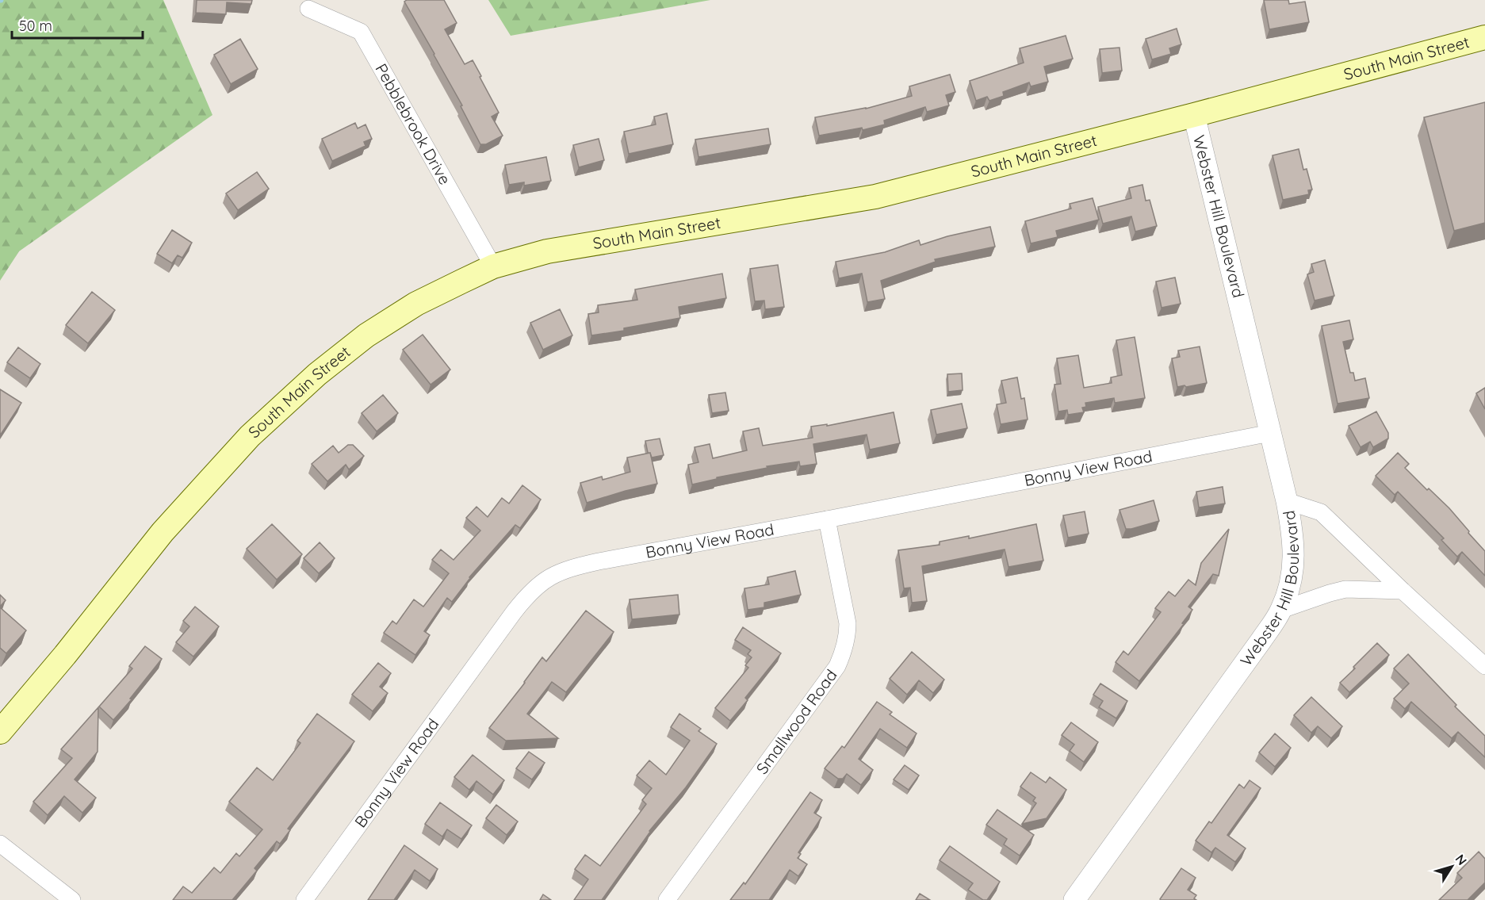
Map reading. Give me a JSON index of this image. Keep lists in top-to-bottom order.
{
  "streets": {
    "main road": ["South Main Street"],
    "street": [
      "Pebblebrook Drive",
      "Webster Hill Boulevard",
      "Bonny View Road",
      "Smallwood Road"
    ]
  },
  "crossings": [
    ["South Main Street", "Pebblebrook Drive"],
    ["South Main Street", "Webster Hill Boulevard"],
    ["Webster Hill Boulevard", "Bonny View Road"],
    ["Bonny View Road", "Smallwood Road"]
  ],
  "scale_bar": "50 m",
  "north": "top right"
}
